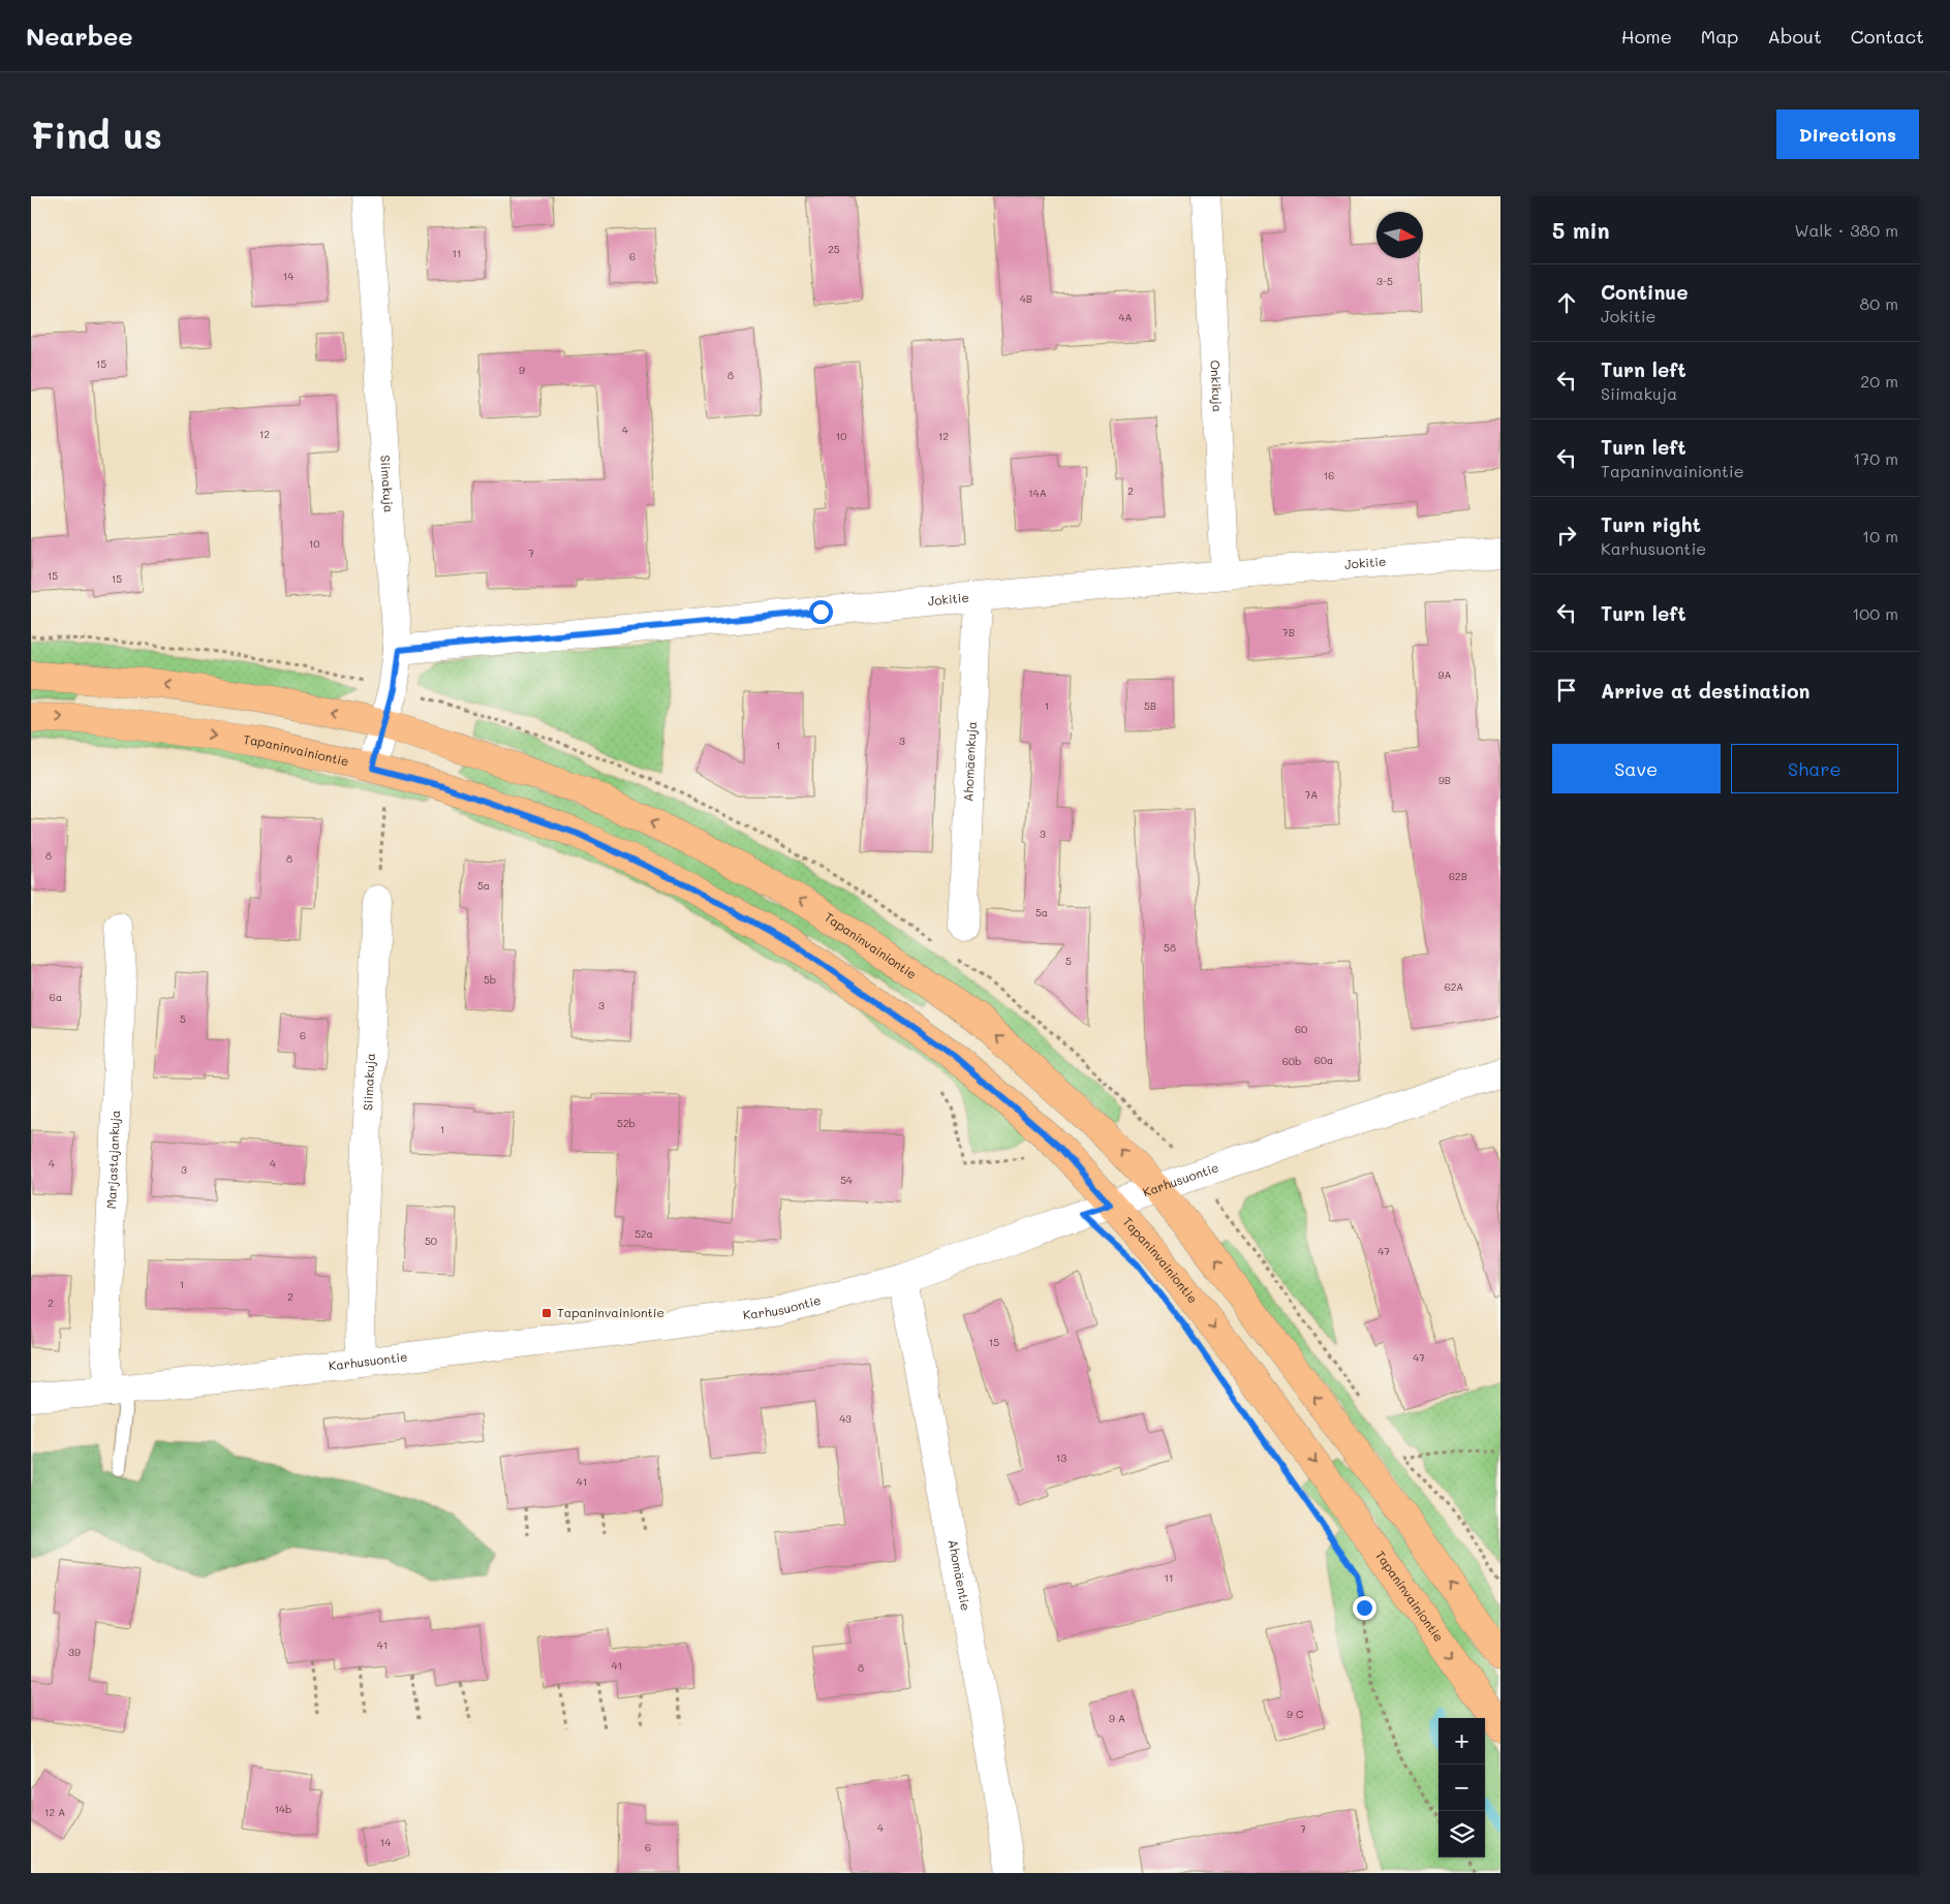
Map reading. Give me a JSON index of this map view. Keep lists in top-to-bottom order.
{
  "streets": {
    "main road": ["Tapaninvainiontie"],
    "street": [
      "Onkikuja",
      "Siimakuja",
      "Jokitie",
      "Ahomäenkuja",
      "Marjastajankuja",
      "Karhusuontie",
      "Ahomäentie"
    ]
  },
  "crossings": [
    ["Onkikuja", "Jokitie"],
    ["Siimakuja", "Jokitie"],
    ["Siimakuja", "Tapaninvainiontie"],
    ["Siimakuja", "Karhusuontie"],
    ["Jokitie", "Ahomäenkuja"],
    ["Tapaninvainiontie", "Karhusuontie"],
    ["Marjastajankuja", "Karhusuontie"],
    ["Karhusuontie", "Ahomäentie"]
  ],
  "places": {
    "transit": ["Tapaninvainiontie"]
  },
  "house_numbers": [
    "25",
    "11",
    "6",
    "14",
    "3-5",
    "4B",
    "4A",
    "15",
    "9",
    "8",
    "4",
    "12",
    "10",
    "12",
    "16",
    "2",
    "14A",
    "10",
    "7",
    "15",
    "15",
    "7B",
    "9A",
    "1",
    "5B",
    "3",
    "1",
    "9B",
    "7A",
    "3",
    "8",
    "8",
    "62B",
    "5a",
    "5a",
    "58",
    "5",
    "5b",
    "62A",
    "6a",
    "3",
    "5",
    "60",
    "6",
    "60a",
    "60b",
    "52b",
    "1",
    "4",
    "4",
    "3",
    "54",
    "52a",
    "50",
    "47",
    "1",
    "2",
    "2",
    "15",
    "47",
    "43",
    "13",
    "41",
    "11",
    "41",
    "39",
    "41",
    "8",
    "9 C",
    "9 A",
    "14b",
    "12 A",
    "4",
    "7",
    "14",
    "6"
  ],
  "north": "right",
  "page": {
    "header": "Nearbee",
    "nav": [
      "Home",
      "Map",
      "About",
      "Contact"
    ],
    "buttons": [
      "Directions",
      ["Save", "Share"]
    ],
    "title": "Find us",
    "heading": ["5 min", "Walk · 380 m"],
    "list": [
      ["Continue", "Jokitie", "80 m"],
      ["Turn left", "Siimakuja", "20 m"],
      ["Turn left", "Tapaninvainiontie", "170 m"],
      ["Turn right", "Karhusuontie", "10 m"],
      ["Turn left", "100 m"],
      "Arrive at destination"
    ],
    "map_buttons": ["+", "−"]
  }
}
